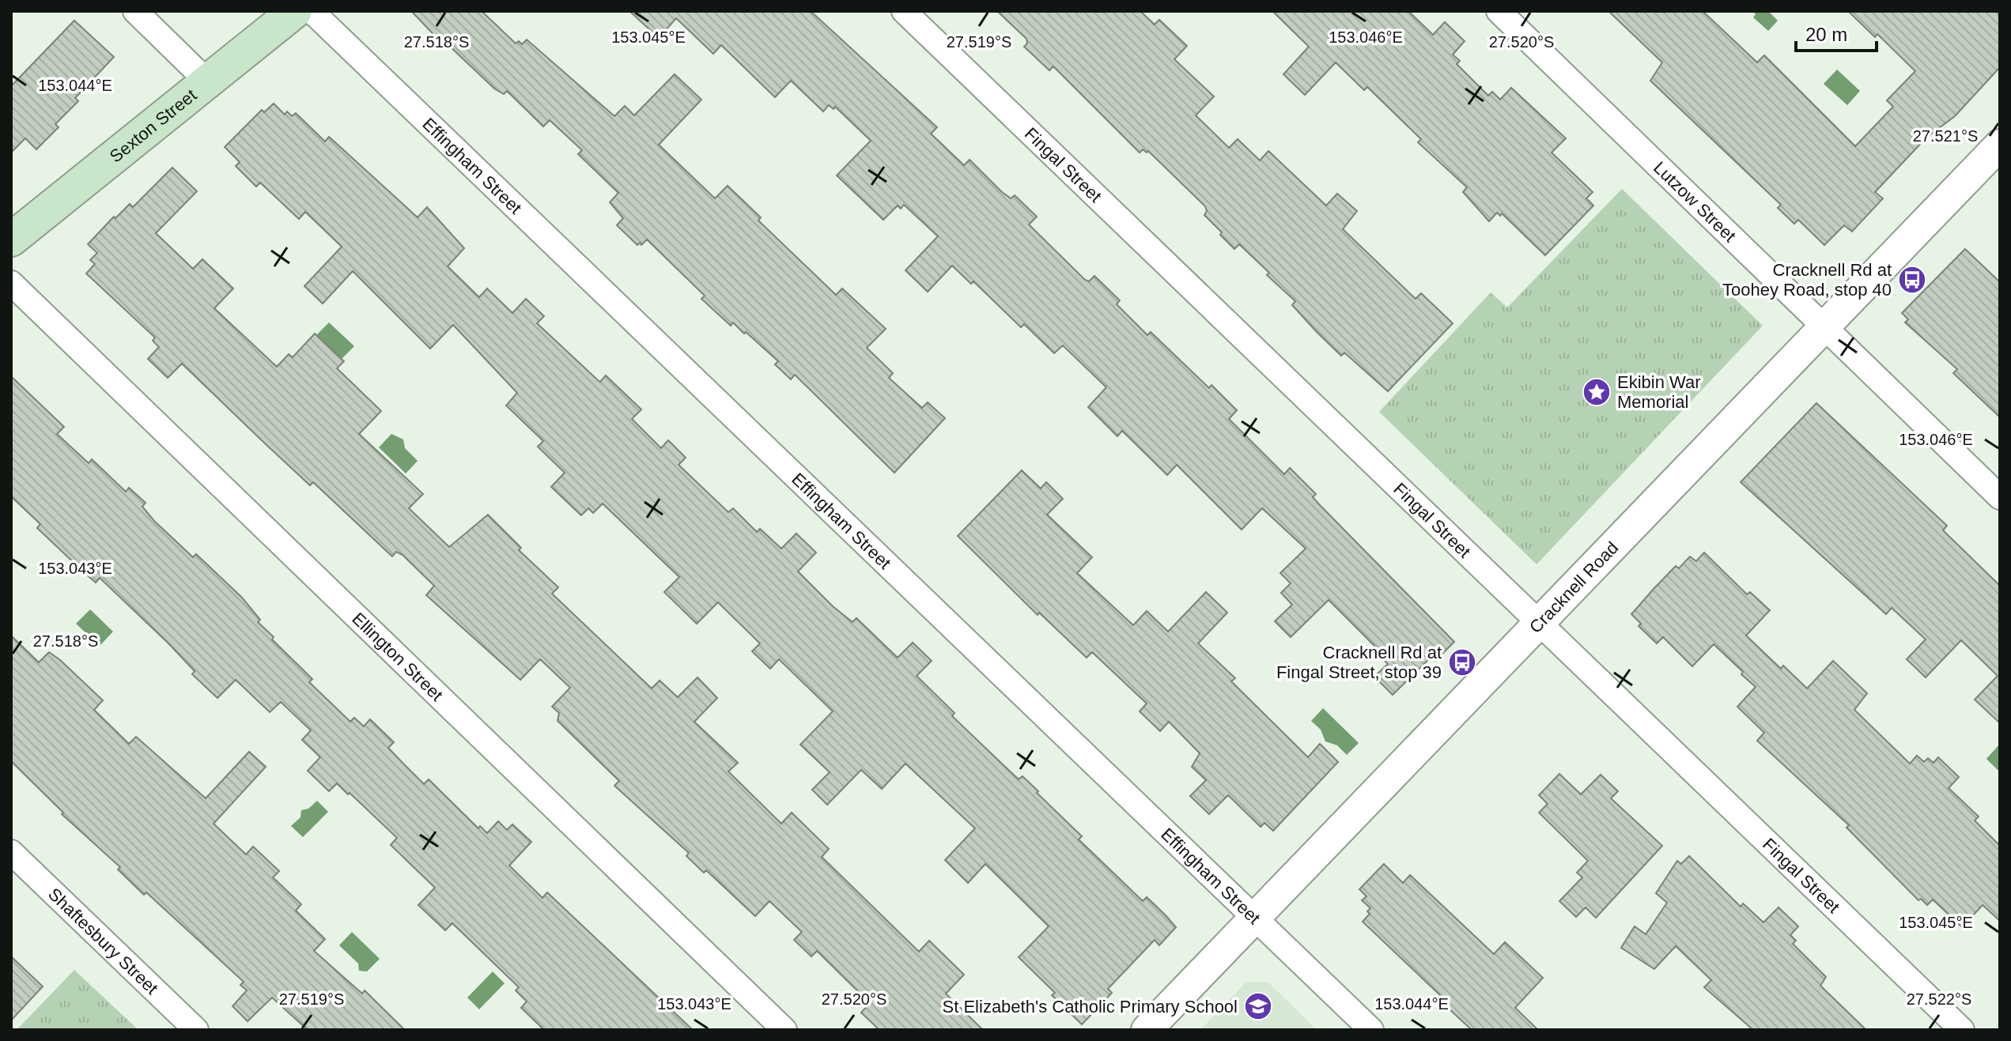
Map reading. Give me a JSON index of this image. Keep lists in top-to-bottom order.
{
  "streets": {
    "main road": ["Sexton Street"],
    "street": [
      "Effingham Street",
      "Fingal Street",
      "Lutzow Street",
      "Cracknell Road",
      "Ellington Street",
      "Shaftesbury Street"
    ]
  },
  "crossings": [
    ["Effingham Street", "Cracknell Road"],
    ["Fingal Street", "Cracknell Road"],
    ["Lutzow Street", "Cracknell Road"]
  ],
  "places": {
    "bus stop": ["Cracknell Rd at Toohey Road, stop 40", "Cracknell Rd at Fingal Street, stop 39"],
    "place": ["Ekibin War Memorial"],
    "school or university": ["St Elizabeth's Catholic Primary School"]
  },
  "scale_bar": "20 m",
  "coordinates": [
    "153.045°E",
    "153.046°E",
    "27.518°S",
    "27.519°S",
    "27.520°S",
    "153.044°E",
    "27.521°S",
    "153.043°E",
    "27.522°S"
  ]
}
